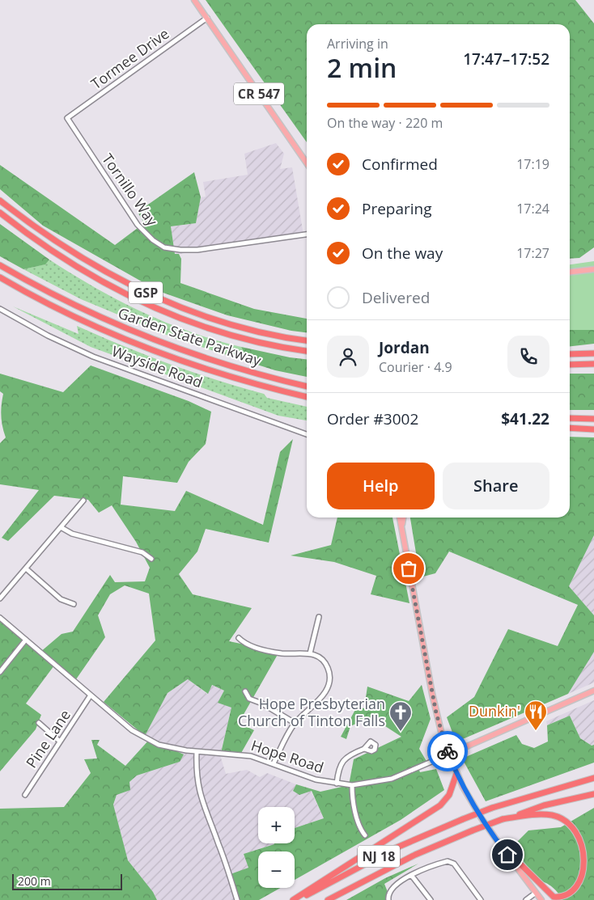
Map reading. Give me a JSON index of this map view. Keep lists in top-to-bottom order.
{
  "streets": {
    "highway": ["GSP", "Garden State Parkway", "NJ 18"],
    "main road": ["CR 547", "Hope Road"],
    "street": [
      "Tormee Drive",
      "Tornillo Way",
      "Wayside Road",
      "Pine Lane"
    ]
  },
  "crossings": [
    ["Tormee Drive", "CR 547"],
    ["Tormee Drive", "Tornillo Way"],
    ["Pine Lane", "Hope Road"]
  ],
  "places": {
    "restaurant": ["Dunkin'"],
    "church": ["Hope Presbyterian Church of Tinton Falls"]
  },
  "scale_bar": "200 m",
  "page": {
    "heading": ["2 min", "Arriving in", "17:47–17:52"],
    "panel": [
      "Jordan",
      "Courier · 4.9",
      "Order #3002",
      "$41.22"
    ],
    "bar": "On the way · 220 m",
    "list": [
      ["Confirmed", "17:19"],
      ["Preparing", "17:24"],
      ["On the way", "17:27"],
      "Delivered"
    ],
    "buttons": ["Help", "Share"],
    "map_buttons": ["+", "−"],
    "scale": "200 m"
  }
}
